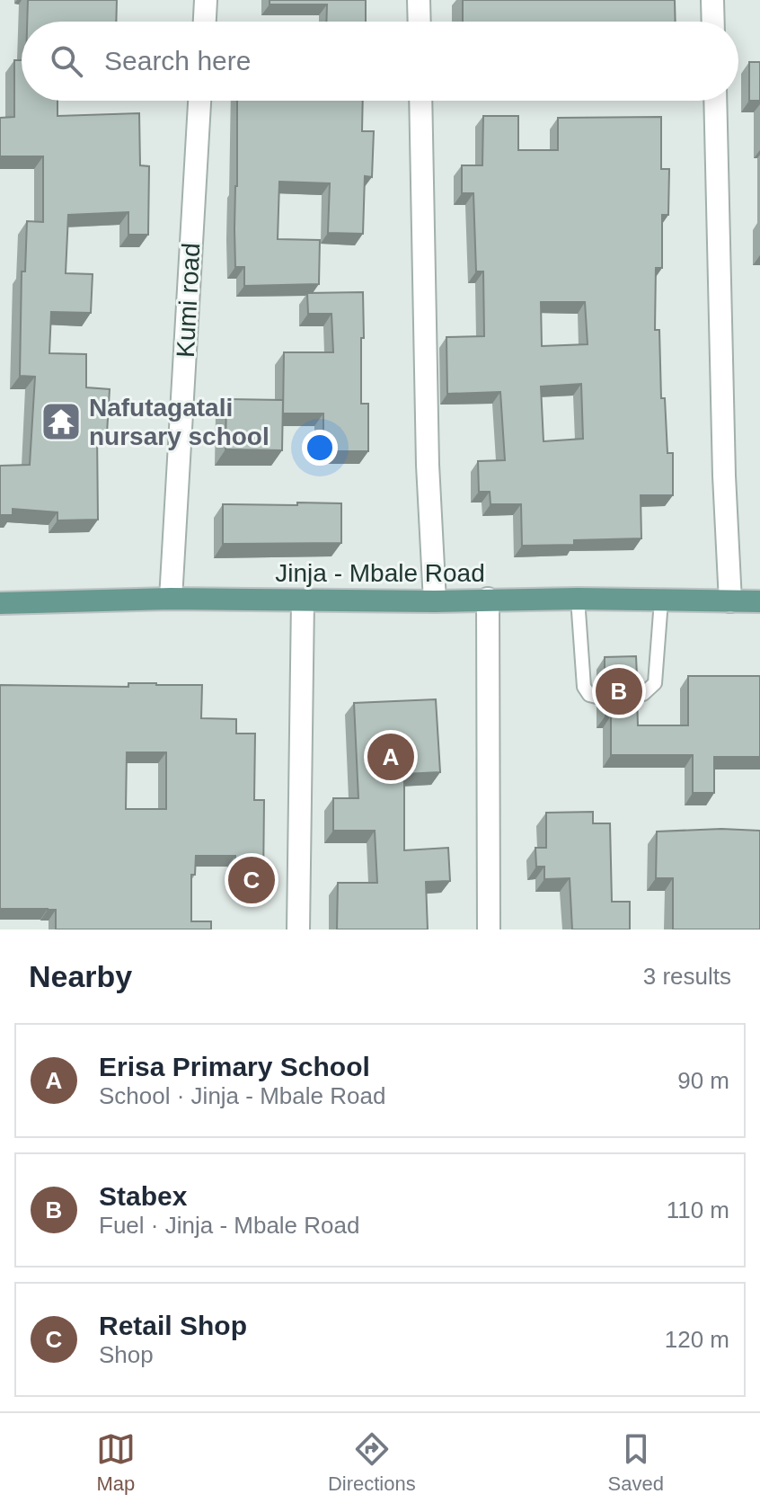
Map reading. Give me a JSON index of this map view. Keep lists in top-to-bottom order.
{
  "streets": {
    "main road": ["Jinja - Mbale Road"],
    "street": ["Kumi road"]
  },
  "crossings": [
    ["Kumi road", "Jinja - Mbale Road"]
  ],
  "places": {
    "temple": ["Nafutagatali nursary school"]
  },
  "page": {
    "search": "Search here",
    "pins": ["B", "A", "C"],
    "heading": ["Nearby", "3 results"],
    "list": [
      {
        "mark": "A",
        "name": "Erisa Primary School",
        "note": "School · Jinja - Mbale Road",
        "value": "90 m"
      },
      {
        "mark": "B",
        "name": "Stabex",
        "note": "Fuel · Jinja - Mbale Road",
        "value": "110 m"
      },
      {
        "mark": "C",
        "name": "Retail Shop",
        "note": "Shop",
        "value": "120 m"
      }
    ],
    "nav": ["Map", "Directions", "Saved"]
  }
}
